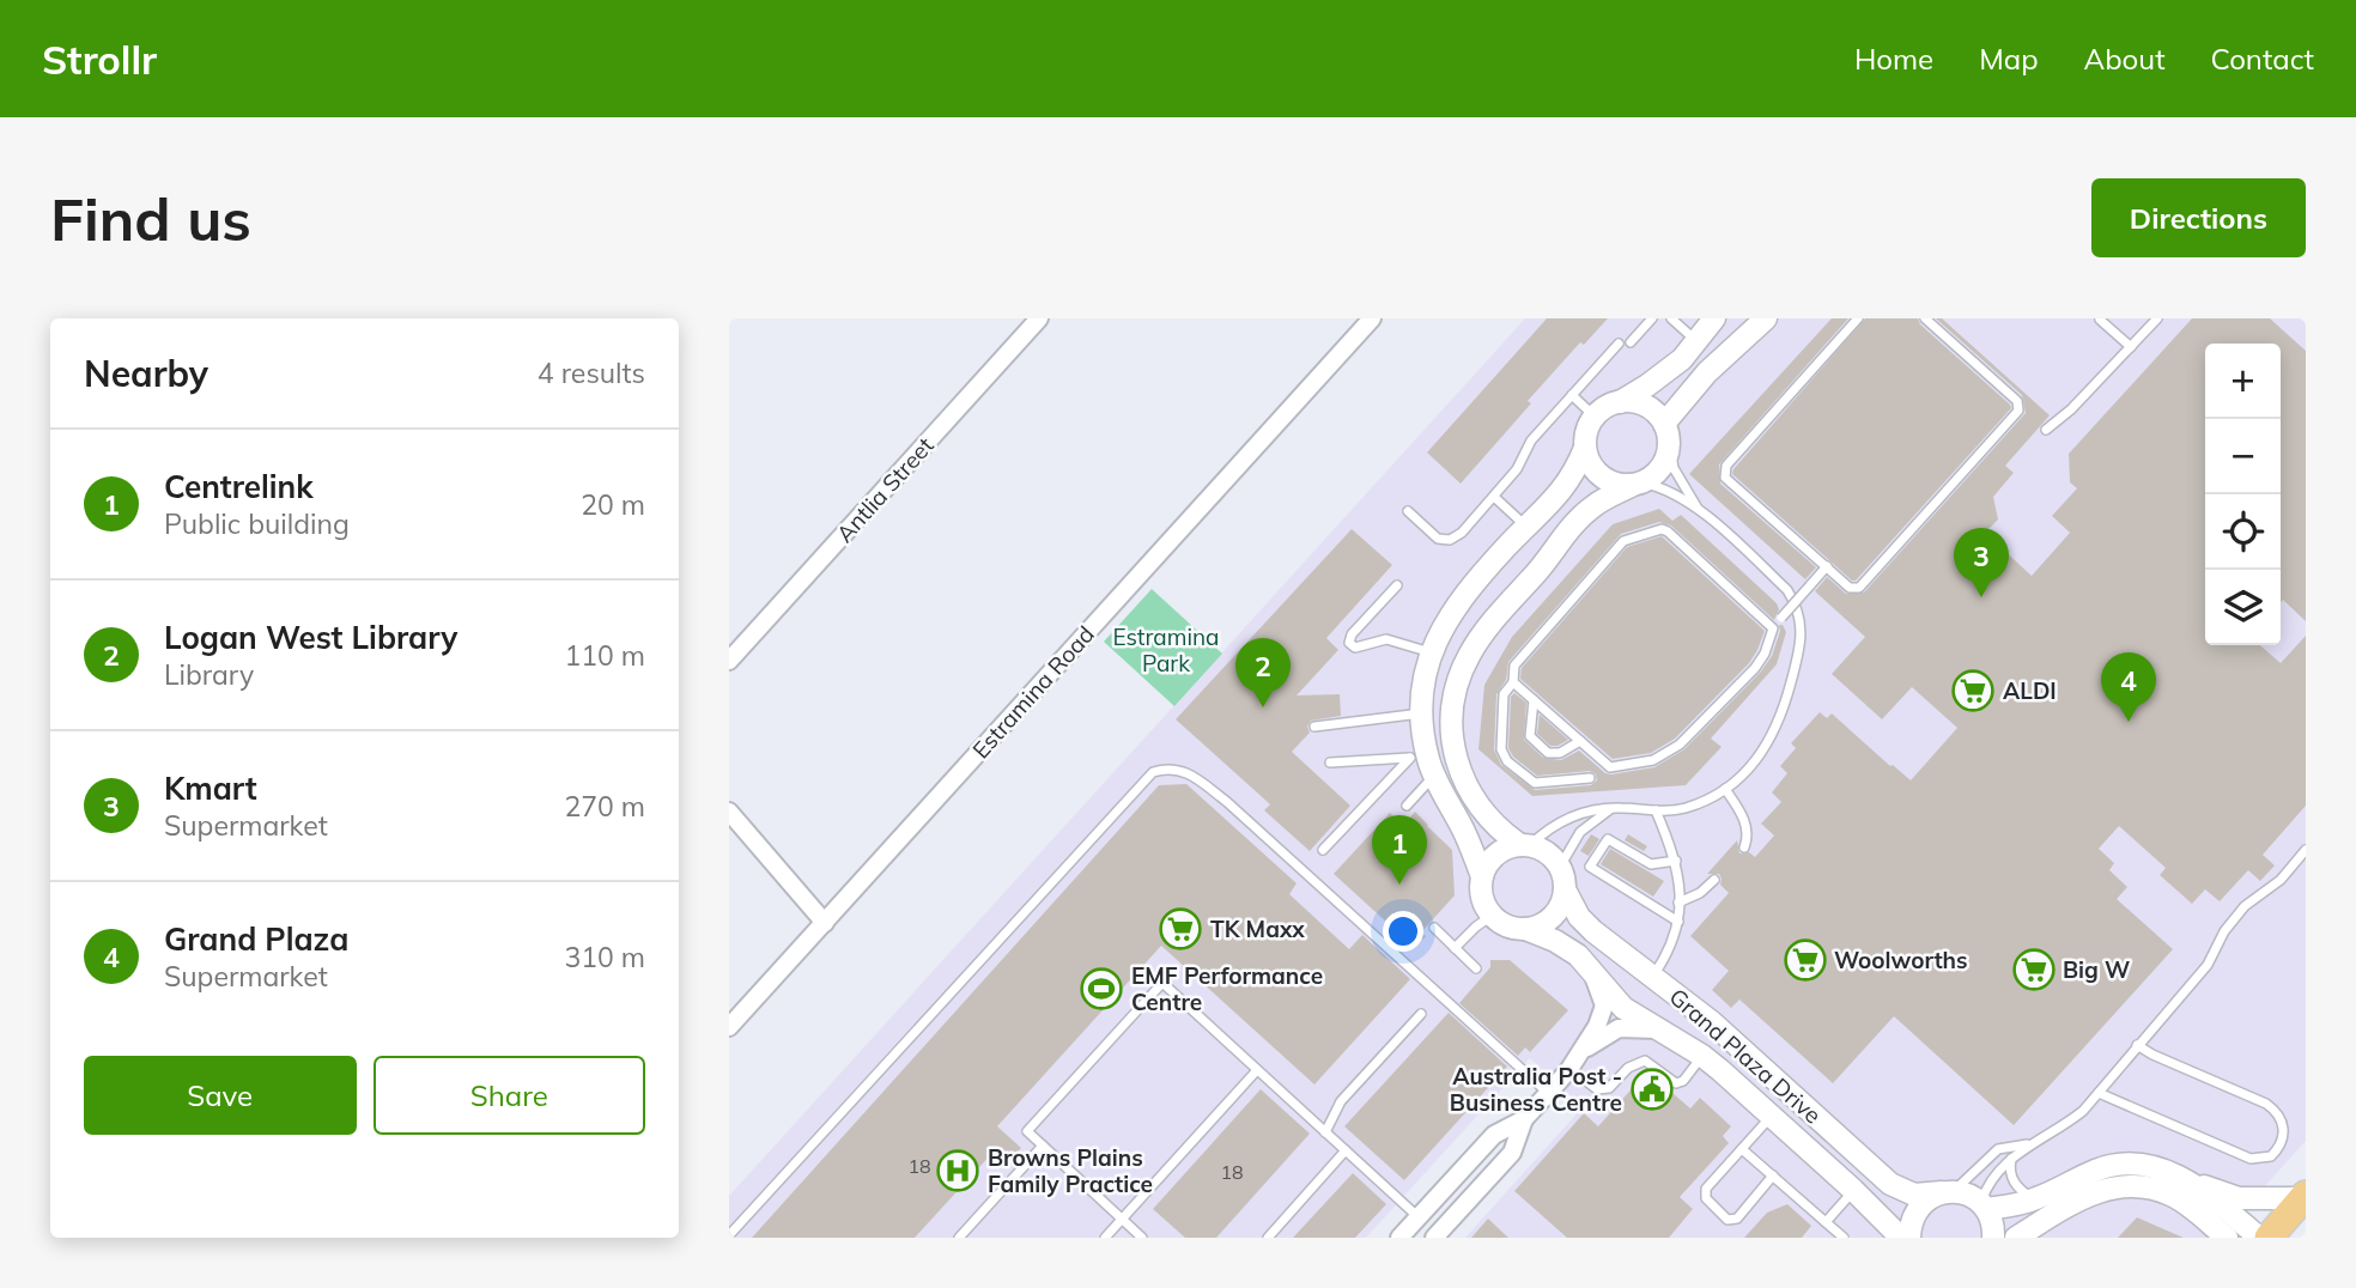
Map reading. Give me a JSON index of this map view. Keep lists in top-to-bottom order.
{
  "streets": {
    "street": ["Antlia Street", "Estramina Road", "Grand Plaza Drive"]
  },
  "parks": ["Estramina Park"],
  "places": {
    "supermarket": [
      "ALDI",
      "TK Maxx",
      "Woolworths",
      "Big W"
    ],
    "sports": ["EMF Performance Centre"],
    "public building": ["Australia Post - Business Centre"],
    "hospital": ["Browns Plains Family Practice"]
  },
  "house_numbers": ["18", "18"],
  "page": {
    "header": "Strollr",
    "nav": [
      "Home",
      "Map",
      "About",
      "Contact"
    ],
    "buttons": [
      "Directions",
      ["Save", "Share"]
    ],
    "title": "Find us",
    "heading": ["Nearby", "4 results"],
    "map_buttons": ["+", "−"],
    "list": [
      {
        "mark": "1",
        "name": "Centrelink",
        "note": "Public building",
        "value": "20 m"
      },
      {
        "mark": "2",
        "name": "Logan West Library",
        "note": "Library",
        "value": "110 m"
      },
      {
        "mark": "3",
        "name": "Kmart",
        "note": "Supermarket",
        "value": "270 m"
      },
      {
        "mark": "4",
        "name": "Grand Plaza",
        "note": "Supermarket",
        "value": "310 m"
      }
    ],
    "pins": [
      "3",
      "2",
      "4",
      "1"
    ]
  }
}
